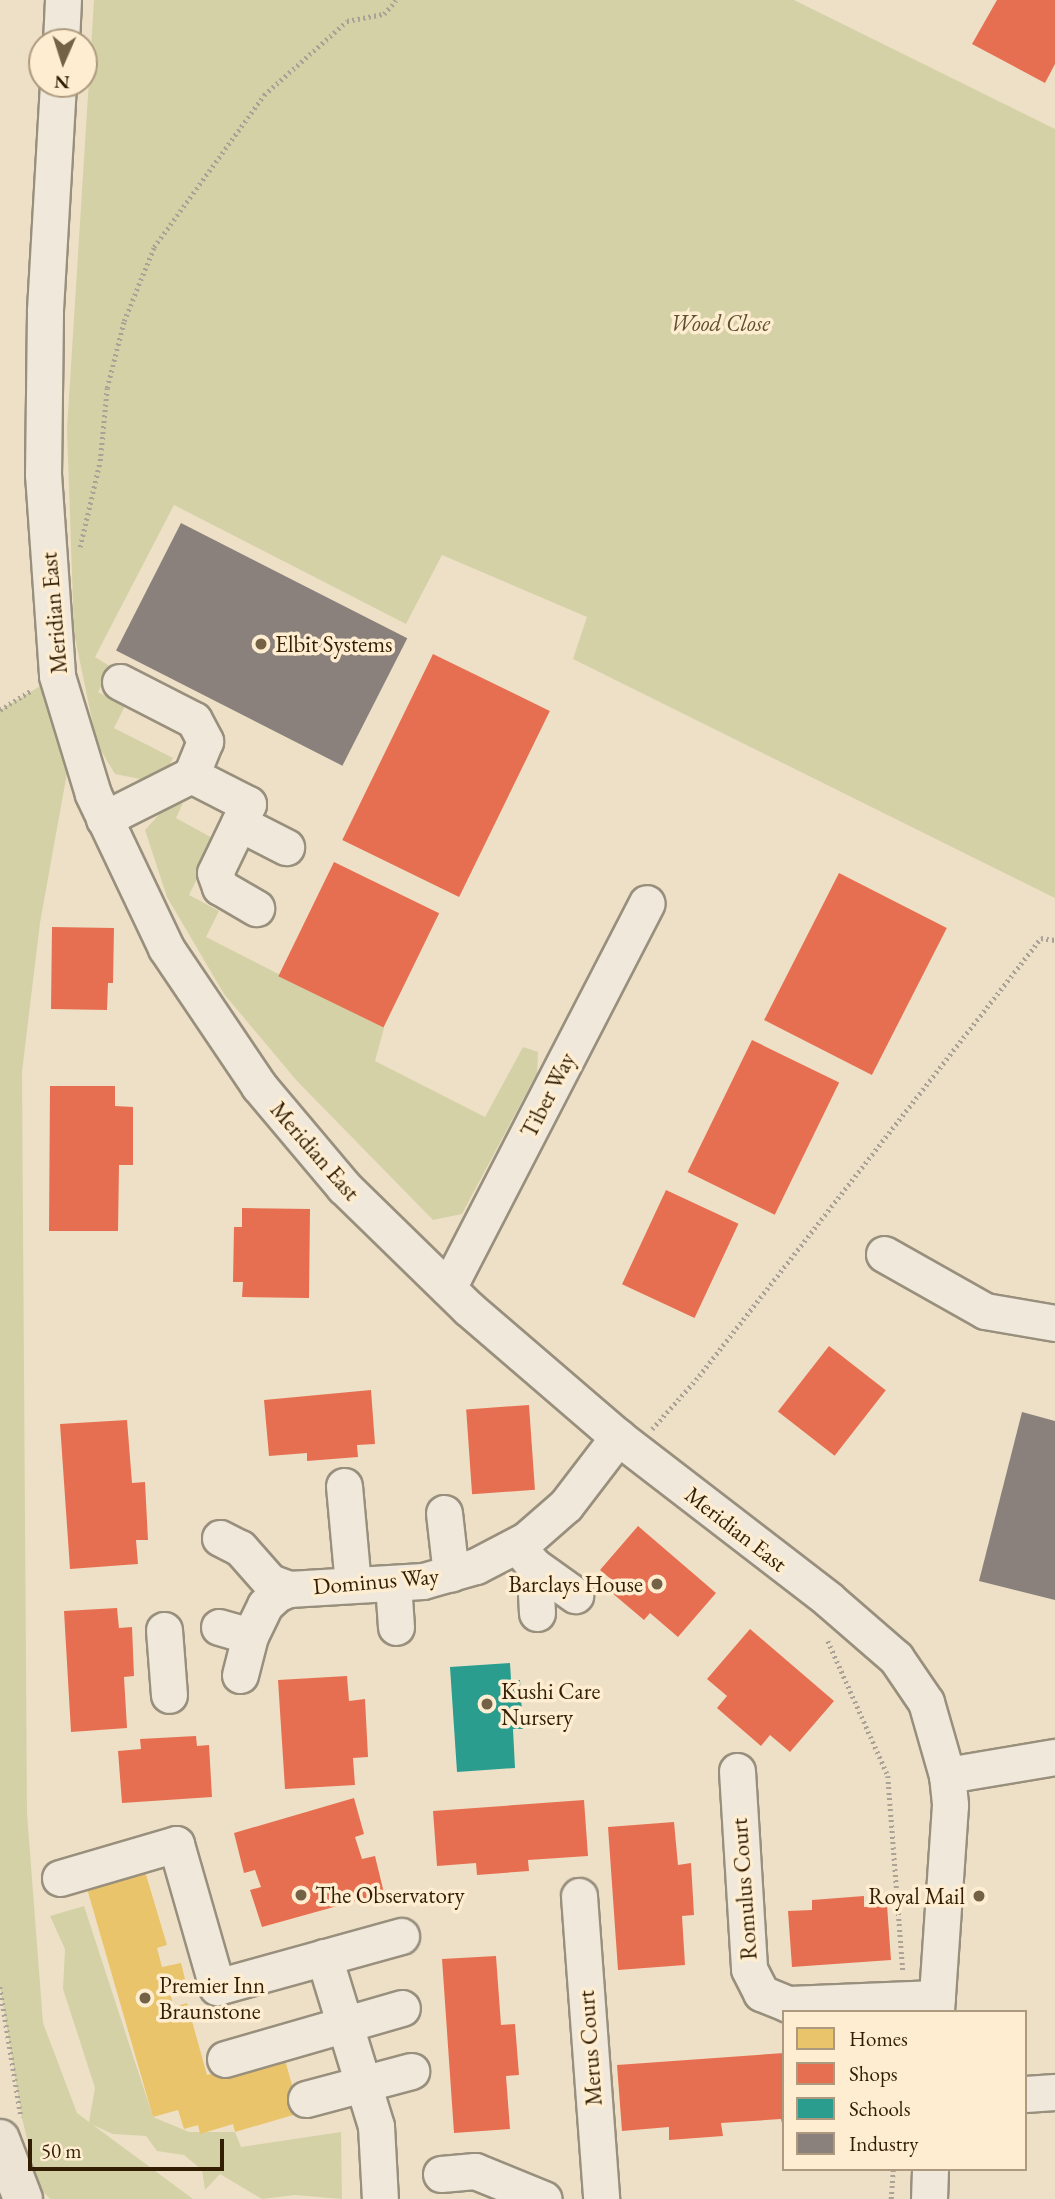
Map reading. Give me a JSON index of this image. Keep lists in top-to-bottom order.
{
  "streets": {
    "street": [
      "Meridian East",
      "Tiber Way",
      "Dominus Way",
      "Romulus Court",
      "Merus Court"
    ]
  },
  "crossings": [
    ["Meridian East", "Tiber Way"],
    ["Meridian East", "Dominus Way"],
    ["Meridian East", "Romulus Court"]
  ],
  "parks": ["Wood Close"],
  "places": [
    "Elbit Systems",
    "Barclays House",
    "Kushi Care Nursery",
    "The Observatory",
    "Royal Mail",
    "Premier Inn Braunstone"
  ],
  "legend": [
    "Homes",
    "Shops",
    "Schools",
    "Industry"
  ],
  "scale_bar": "50 m",
  "north": "bottom"
}
